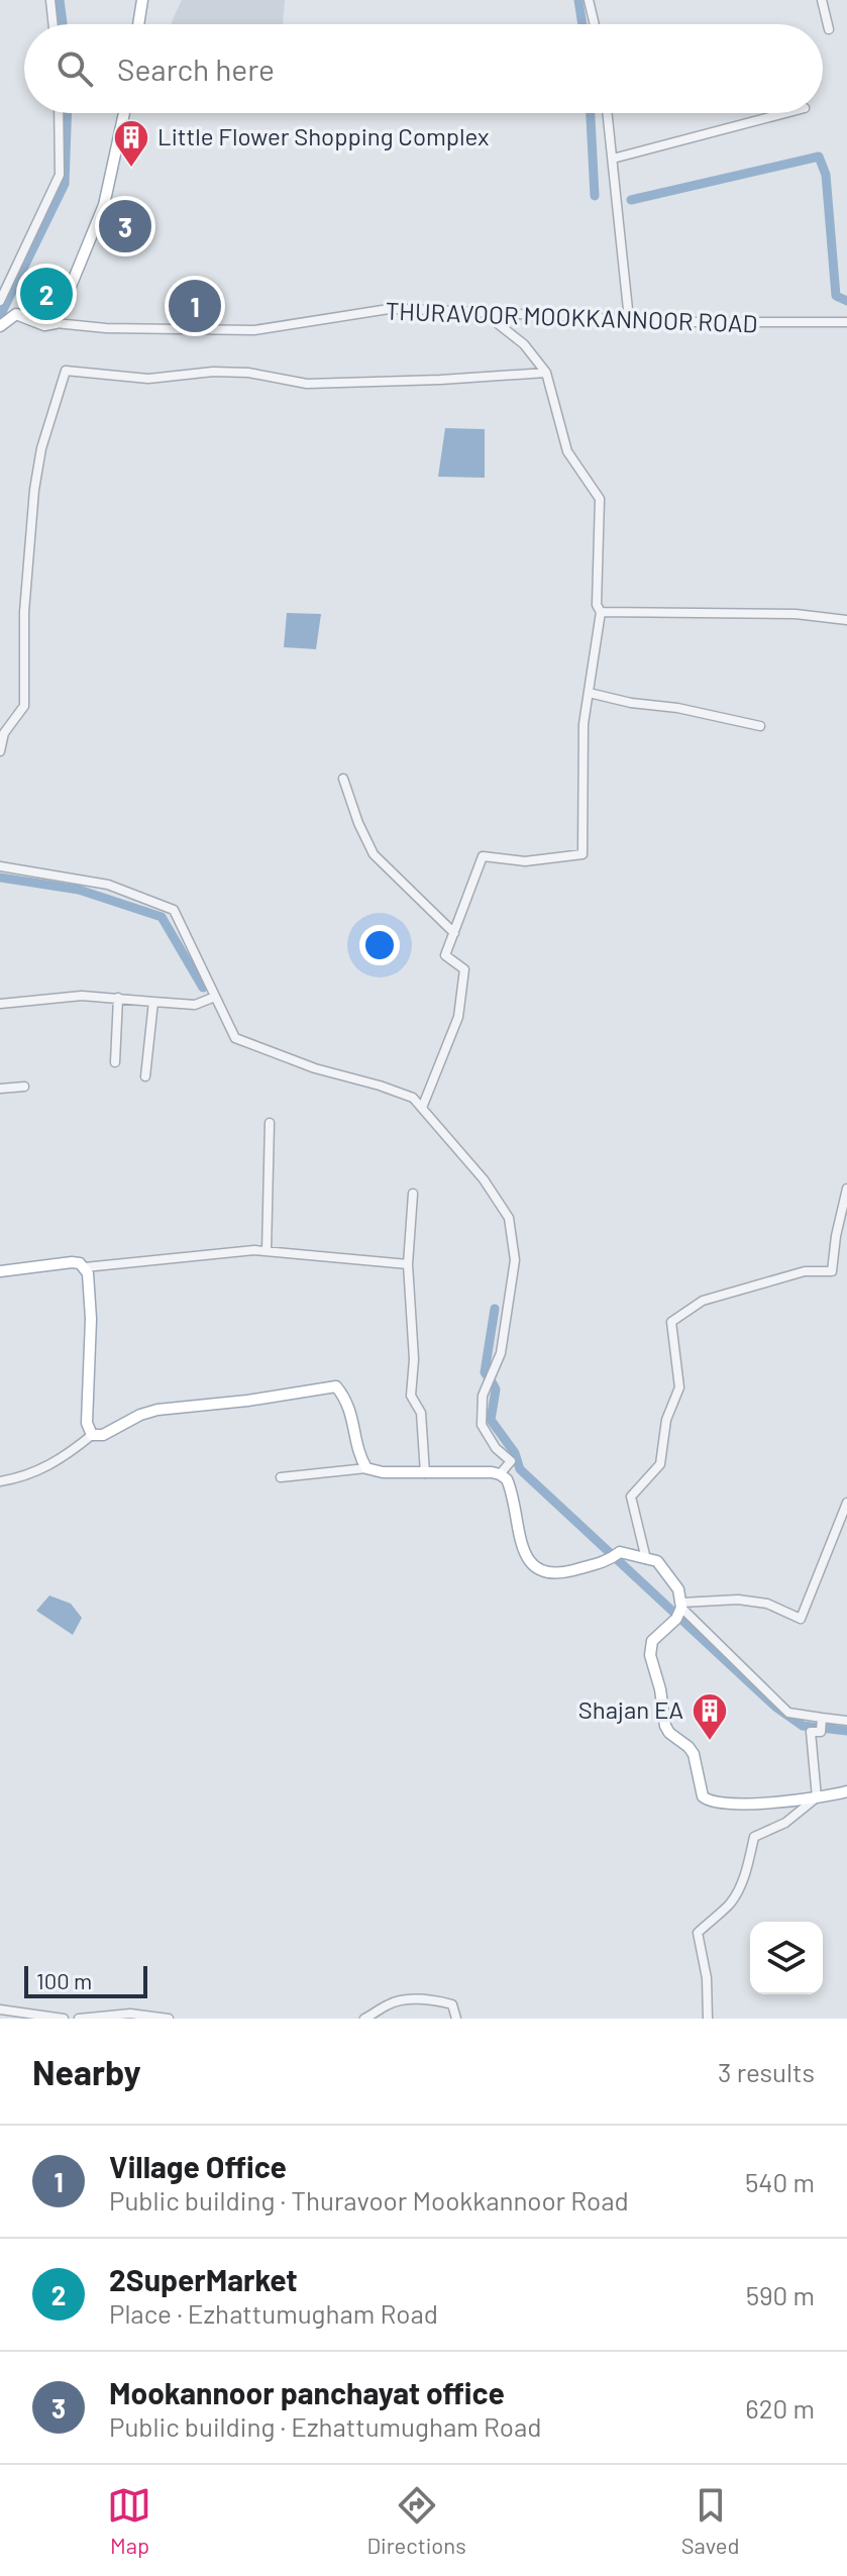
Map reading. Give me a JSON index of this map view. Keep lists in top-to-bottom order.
{
  "streets": {
    "street": ["THURAVOOR MOOKKANNOOR ROAD"]
  },
  "places": {
    "building": ["Little Flower Shopping Complex", "Shajan EA"]
  },
  "scale_bar": "100 m",
  "page": {
    "search": "Search here",
    "pins": ["3", "2", "1"],
    "scale": "100 m",
    "heading": ["Nearby", "3 results"],
    "list": [
      {
        "mark": "1",
        "name": "Village Office",
        "note": "Public building · Thuravoor Mookkannoor Road",
        "value": "540 m"
      },
      {
        "mark": "2",
        "name": "2SuperMarket",
        "note": "Place · Ezhattumugham Road",
        "value": "590 m"
      },
      {
        "mark": "3",
        "name": "Mookannoor panchayat office",
        "note": "Public building · Ezhattumugham Road",
        "value": "620 m"
      }
    ],
    "nav": ["Map", "Directions", "Saved"]
  }
}
